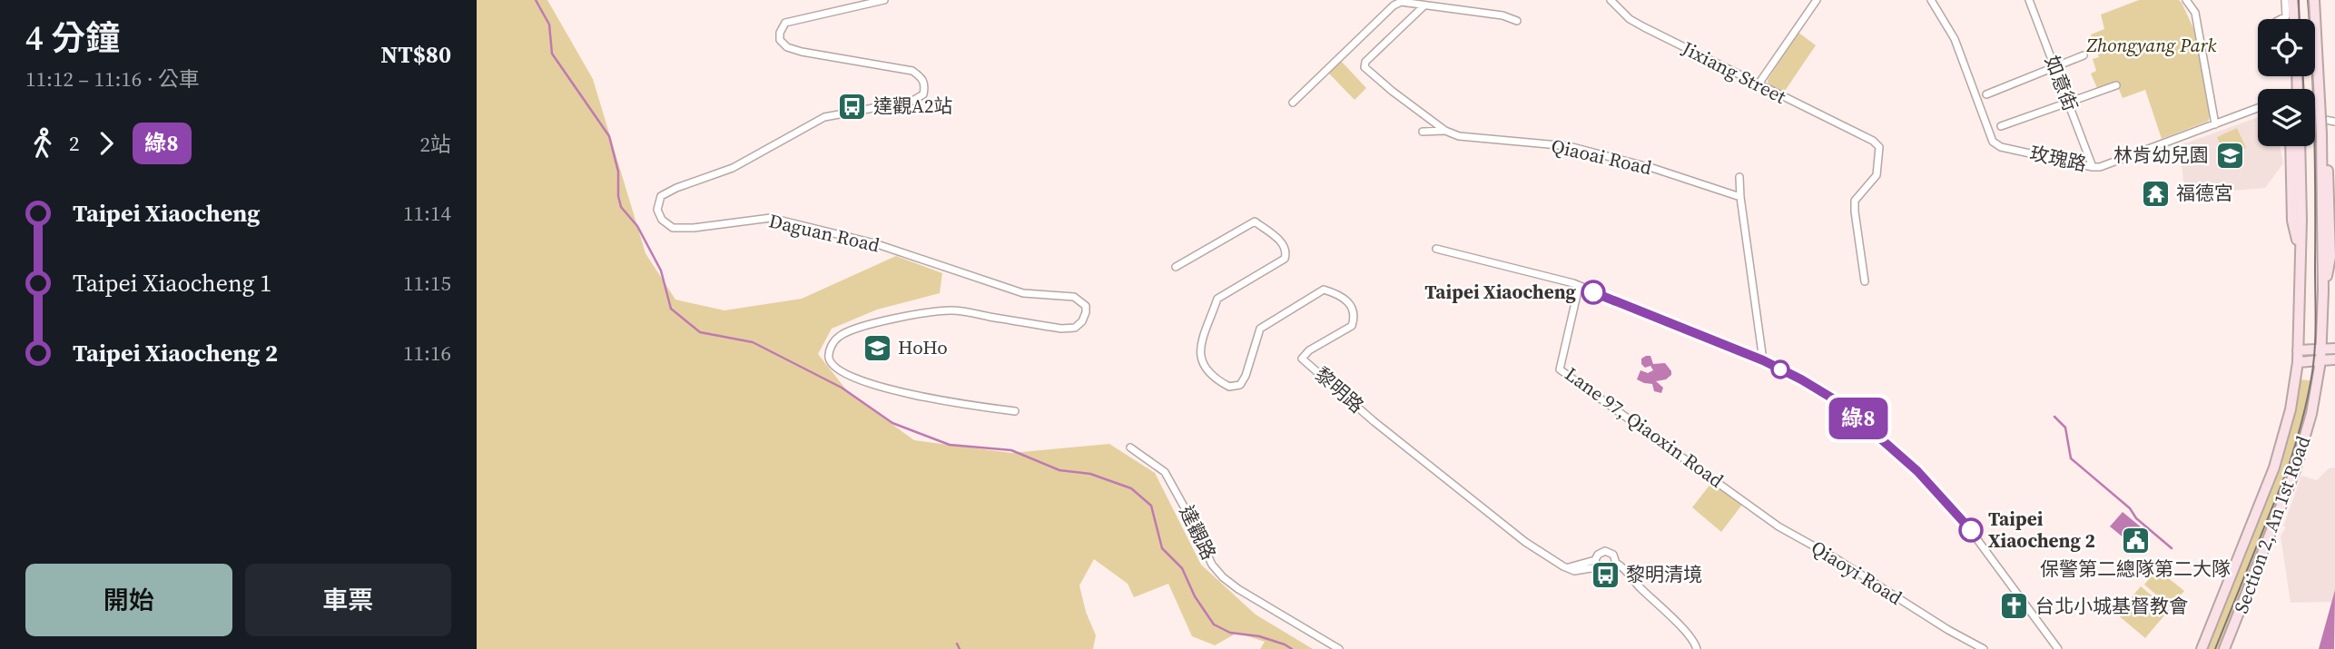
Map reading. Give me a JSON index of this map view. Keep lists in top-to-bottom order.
{
  "streets": {
    "street": [
      "Jixiang Street",
      "如意街",
      "Qiaoai Road",
      "玫瑰路",
      "Daguan Road",
      "黎明路",
      "Lane 97, Qiaoxin Road",
      "Section 2, An 1st Road",
      "達觀路",
      "Qiaoyi Road"
    ]
  },
  "crossings": [
    ["如意街", "玫瑰路"],
    ["Lane 97, Qiaoxin Road", "Qiaoyi Road"]
  ],
  "parks": ["Zhongyang Park"],
  "places": {
    "bus stop": ["達觀A2站", "黎明清境"],
    "school or university": ["林肯幼兒園", "HoHo"],
    "temple": ["福德宮"],
    "other": ["Taipei Xiaocheng", "Taipei Xiaocheng 2"],
    "public building": ["保警第二總隊第二大隊"],
    "church": ["台北小城基督教會"]
  },
  "lines": ["bus line 綠8"],
  "page": {
    "heading": ["4 分鐘", "11:12 – 11:16 · 公車", "NT$80"],
    "on_map": "綠8",
    "legs": ["2", "綠8", "2站"],
    "list": [
      {
        "name": "Taipei Xiaocheng",
        "value": "11:14"
      },
      {
        "name": "Taipei Xiaocheng 1",
        "value": "11:15"
      },
      {
        "name": "Taipei Xiaocheng 2",
        "value": "11:16"
      }
    ],
    "buttons": ["開始", "車票"]
  }
}
